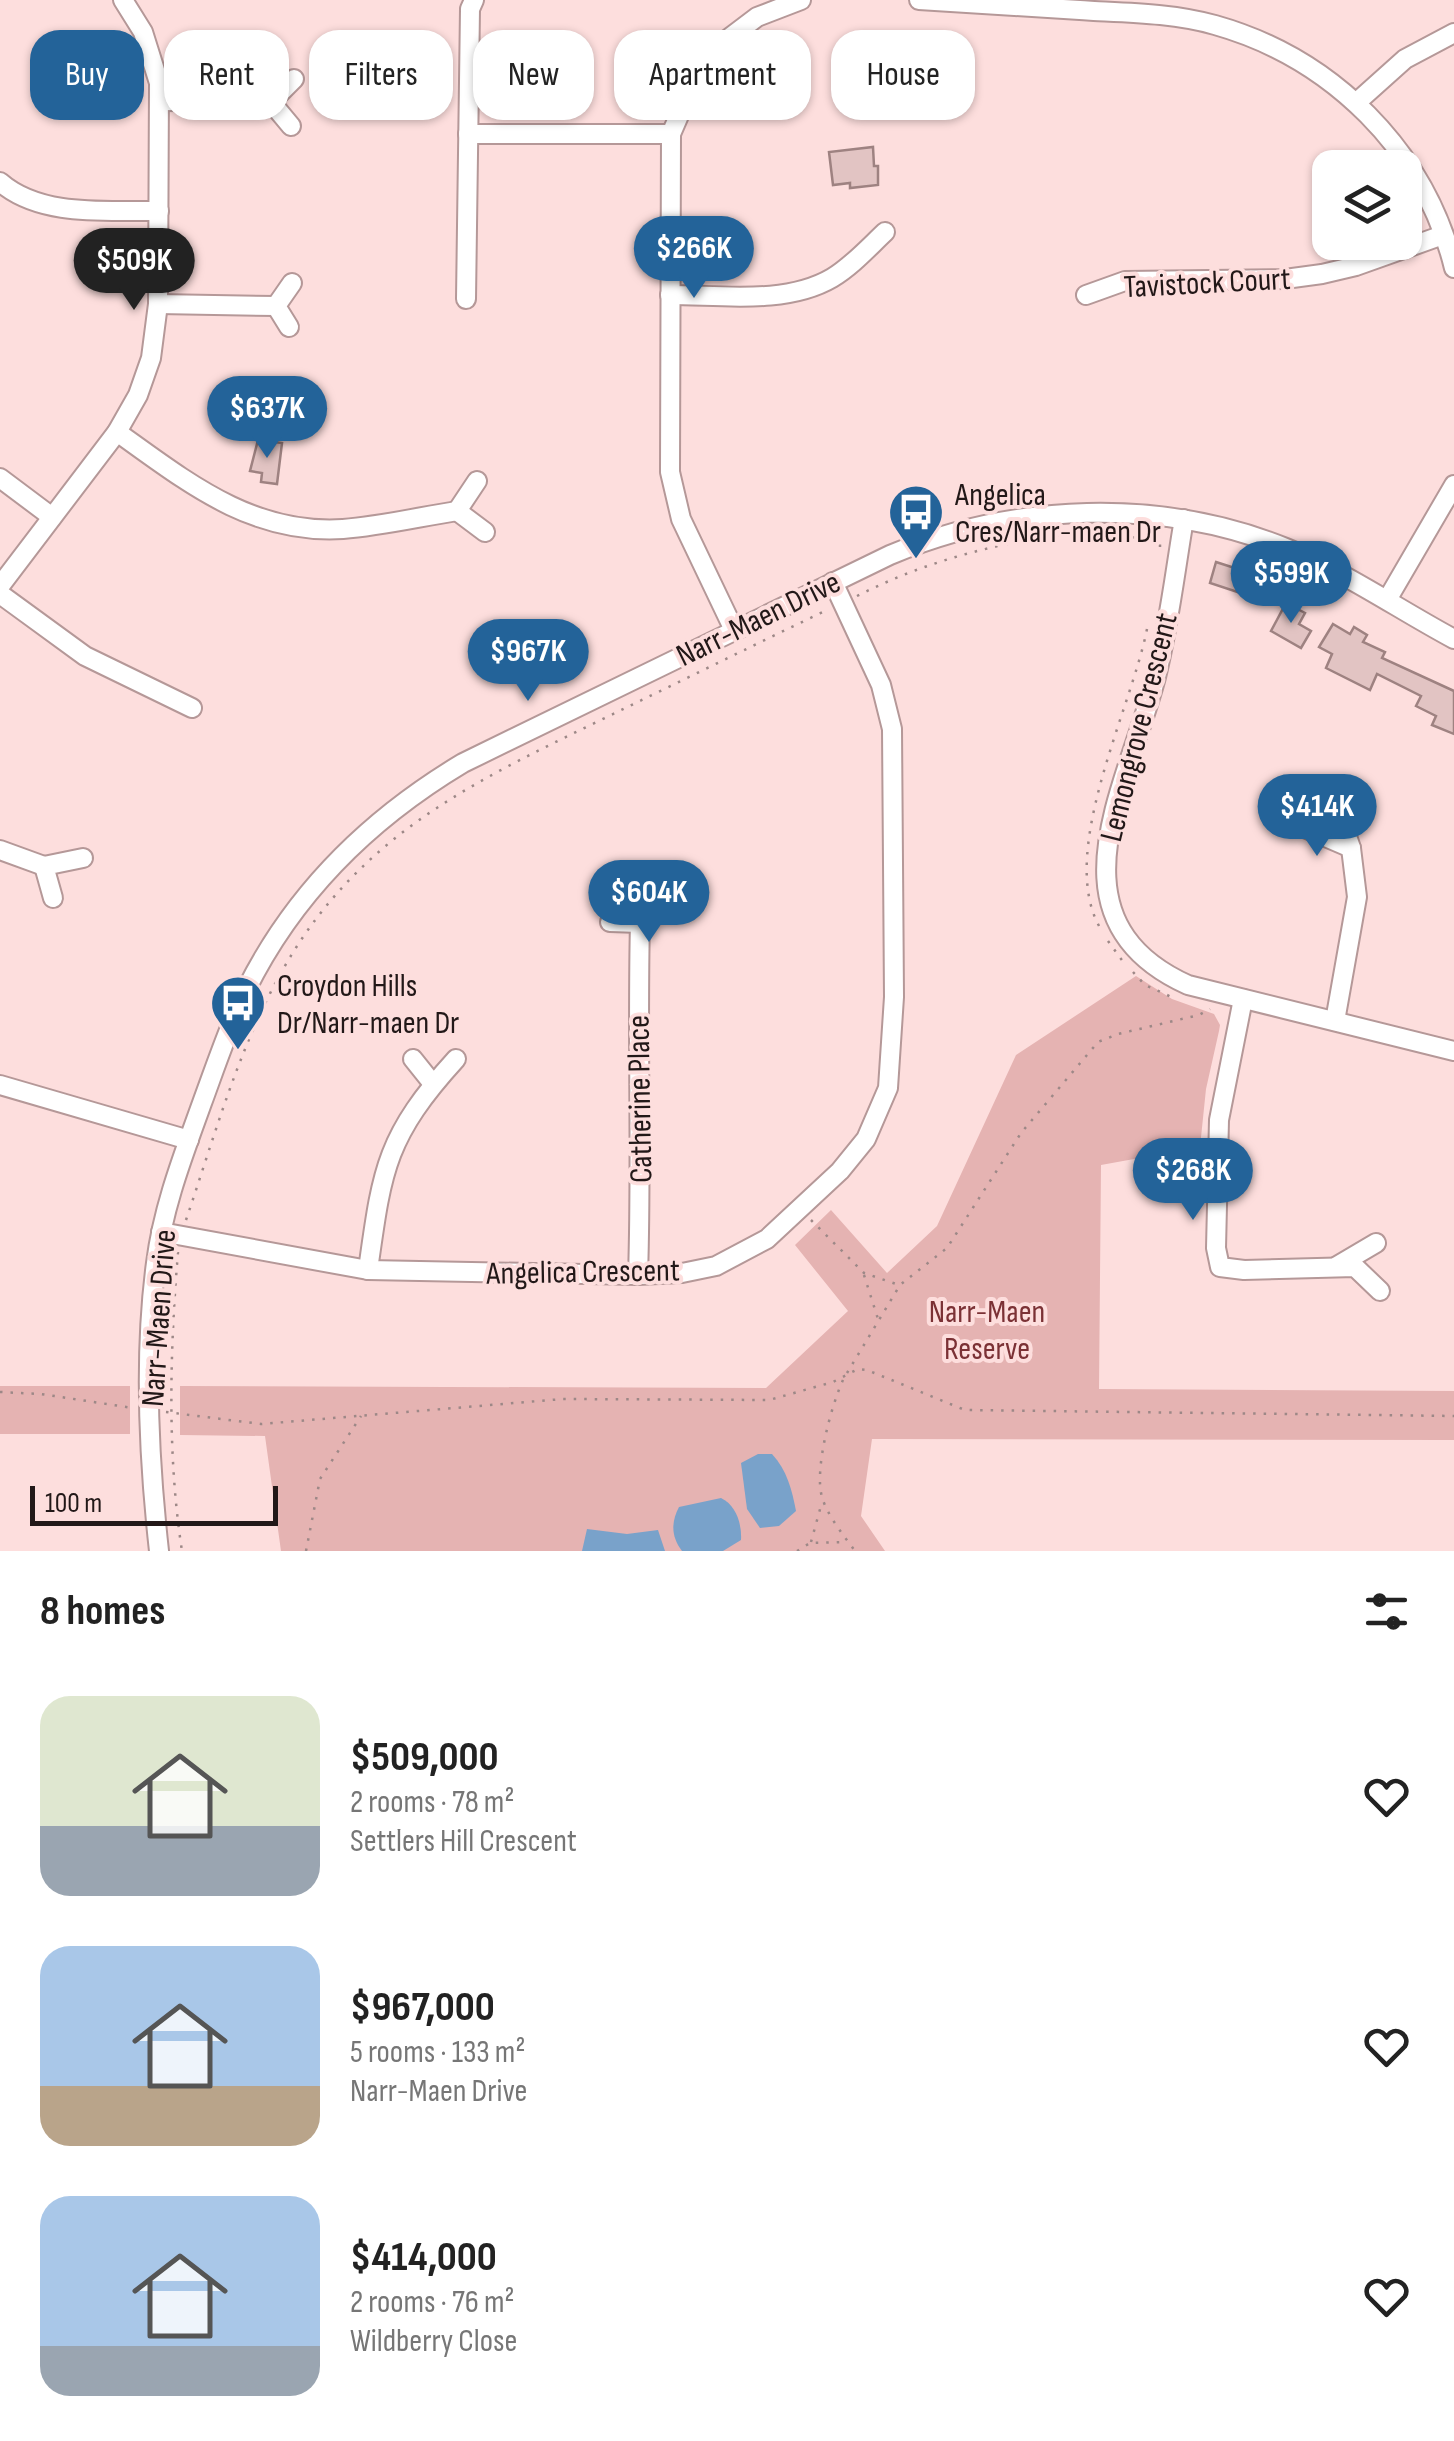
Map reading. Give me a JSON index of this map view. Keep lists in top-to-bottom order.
{
  "streets": {
    "street": [
      "Tavistock Court",
      "Narr-Maen Drive",
      "Lemongrove Crescent",
      "Catherine Place",
      "Angelica Crescent"
    ]
  },
  "crossings": [
    ["Narr-Maen Drive", "Lemongrove Crescent"],
    ["Narr-Maen Drive", "Angelica Crescent"],
    ["Catherine Place", "Angelica Crescent"]
  ],
  "parks": ["Narr-Maen Reserve"],
  "places": {
    "bus stop": ["Angelica Cres/Narr-maen Dr", "Croydon Hills Dr/Narr-maen Dr"]
  },
  "scale_bar": "100 m",
  "page": {
    "chip": [
      "Buy",
      "Rent",
      "Filters",
      "New",
      "Apartment",
      "House"
    ],
    "price": [
      "$266K",
      "$509K",
      "$637K",
      "$599K",
      "$967K",
      "$414K",
      "$604K",
      "$268K"
    ],
    "scale": "100 m",
    "heading": "8 homes",
    "list": [
      {
        "name": "$509,000",
        "note": "2 rooms · 78 m² · Settlers Hill Crescent"
      },
      {
        "name": "$967,000",
        "note": "5 rooms · 133 m² · Narr-Maen Drive"
      },
      {
        "name": "$414,000",
        "note": "2 rooms · 76 m² · Wildberry Close"
      }
    ]
  }
}
